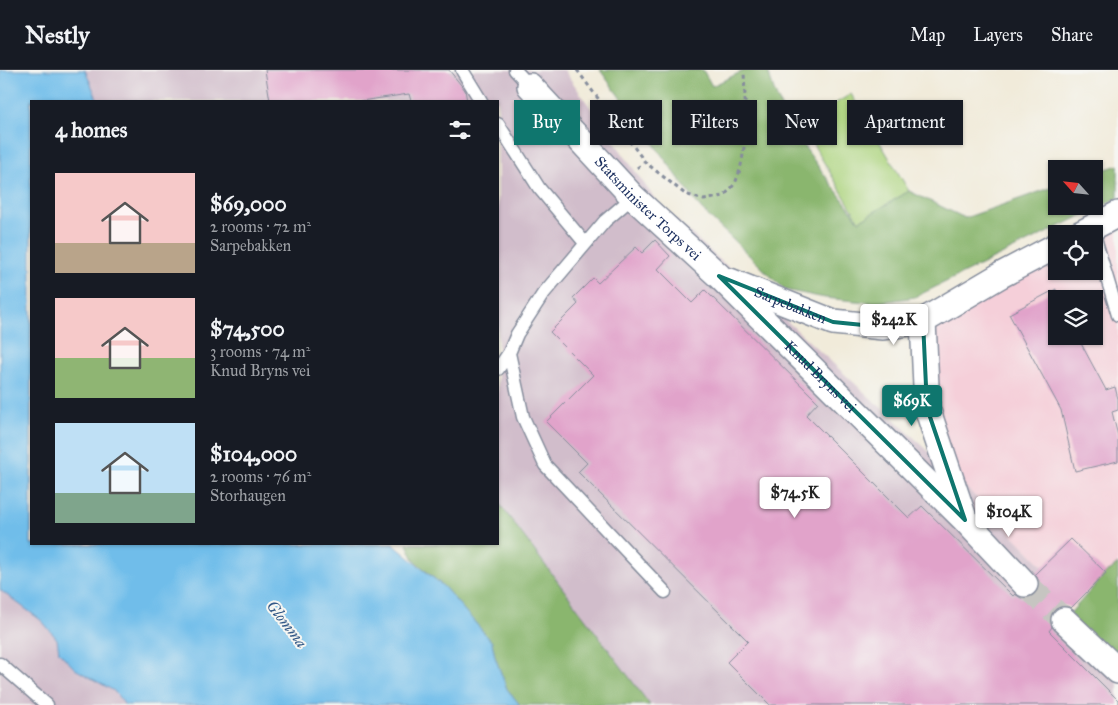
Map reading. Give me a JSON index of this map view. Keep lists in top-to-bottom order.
{
  "streets": {
    "street": ["Statsminister Torps vei", "Sarpebakken", "Knud Bryns vei"]
  },
  "crossings": [
    ["Statsminister Torps vei", "Sarpebakken"],
    ["Statsminister Torps vei", "Knud Bryns vei"],
    ["Sarpebakken", "Knud Bryns vei"]
  ],
  "water": ["Glomma"],
  "north": "top left",
  "page": {
    "header": "Nestly",
    "nav": ["Map", "Layers", "Share"],
    "chip": [
      "Buy",
      "Rent",
      "Filters",
      "New",
      "Apartment"
    ],
    "heading": "4 homes",
    "list": [
      {
        "name": "$69,000",
        "note": "2 rooms · 72 m² · Sarpebakken"
      },
      {
        "name": "$74,500",
        "note": "3 rooms · 74 m² · Knud Bryns vei"
      },
      {
        "name": "$104,000",
        "note": "2 rooms · 76 m² · Storhaugen"
      }
    ],
    "price": [
      "$242K",
      "$69K",
      "$74.5K",
      "$104K"
    ]
  }
}
